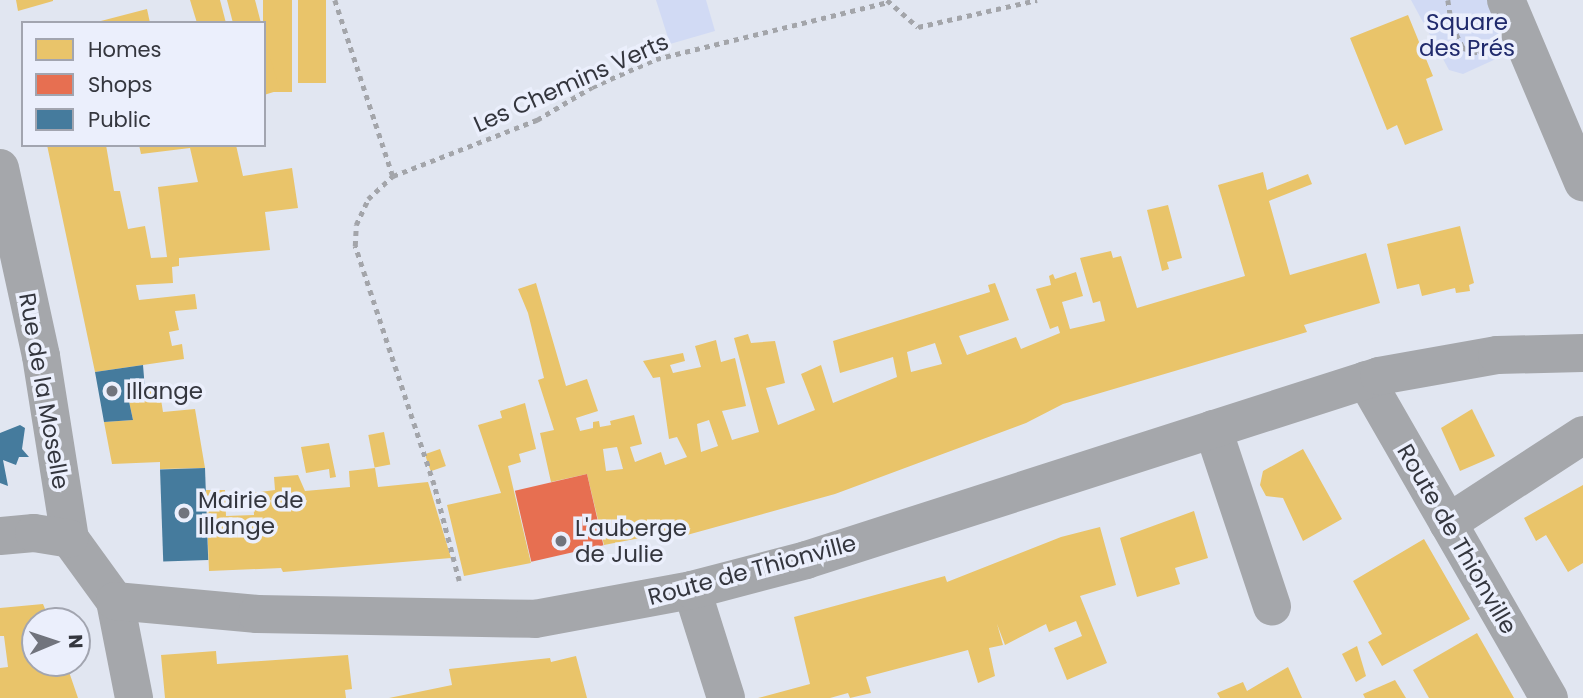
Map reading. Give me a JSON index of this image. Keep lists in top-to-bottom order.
{
  "streets": {
    "street": ["Rue de la Moselle", "Route de Thionville"],
    "path": ["Les Chemins Verts"]
  },
  "crossings": [
    ["Les Chemins Verts", "Route de Thionville"],
    ["Rue de la Moselle", "Route de Thionville"]
  ],
  "parks": ["Square des Prés"],
  "places": ["Illange", "Mairie de Illange", "L'auberge de Julie"],
  "legend": ["Homes", "Shops", "Public"],
  "north": "right"
}
